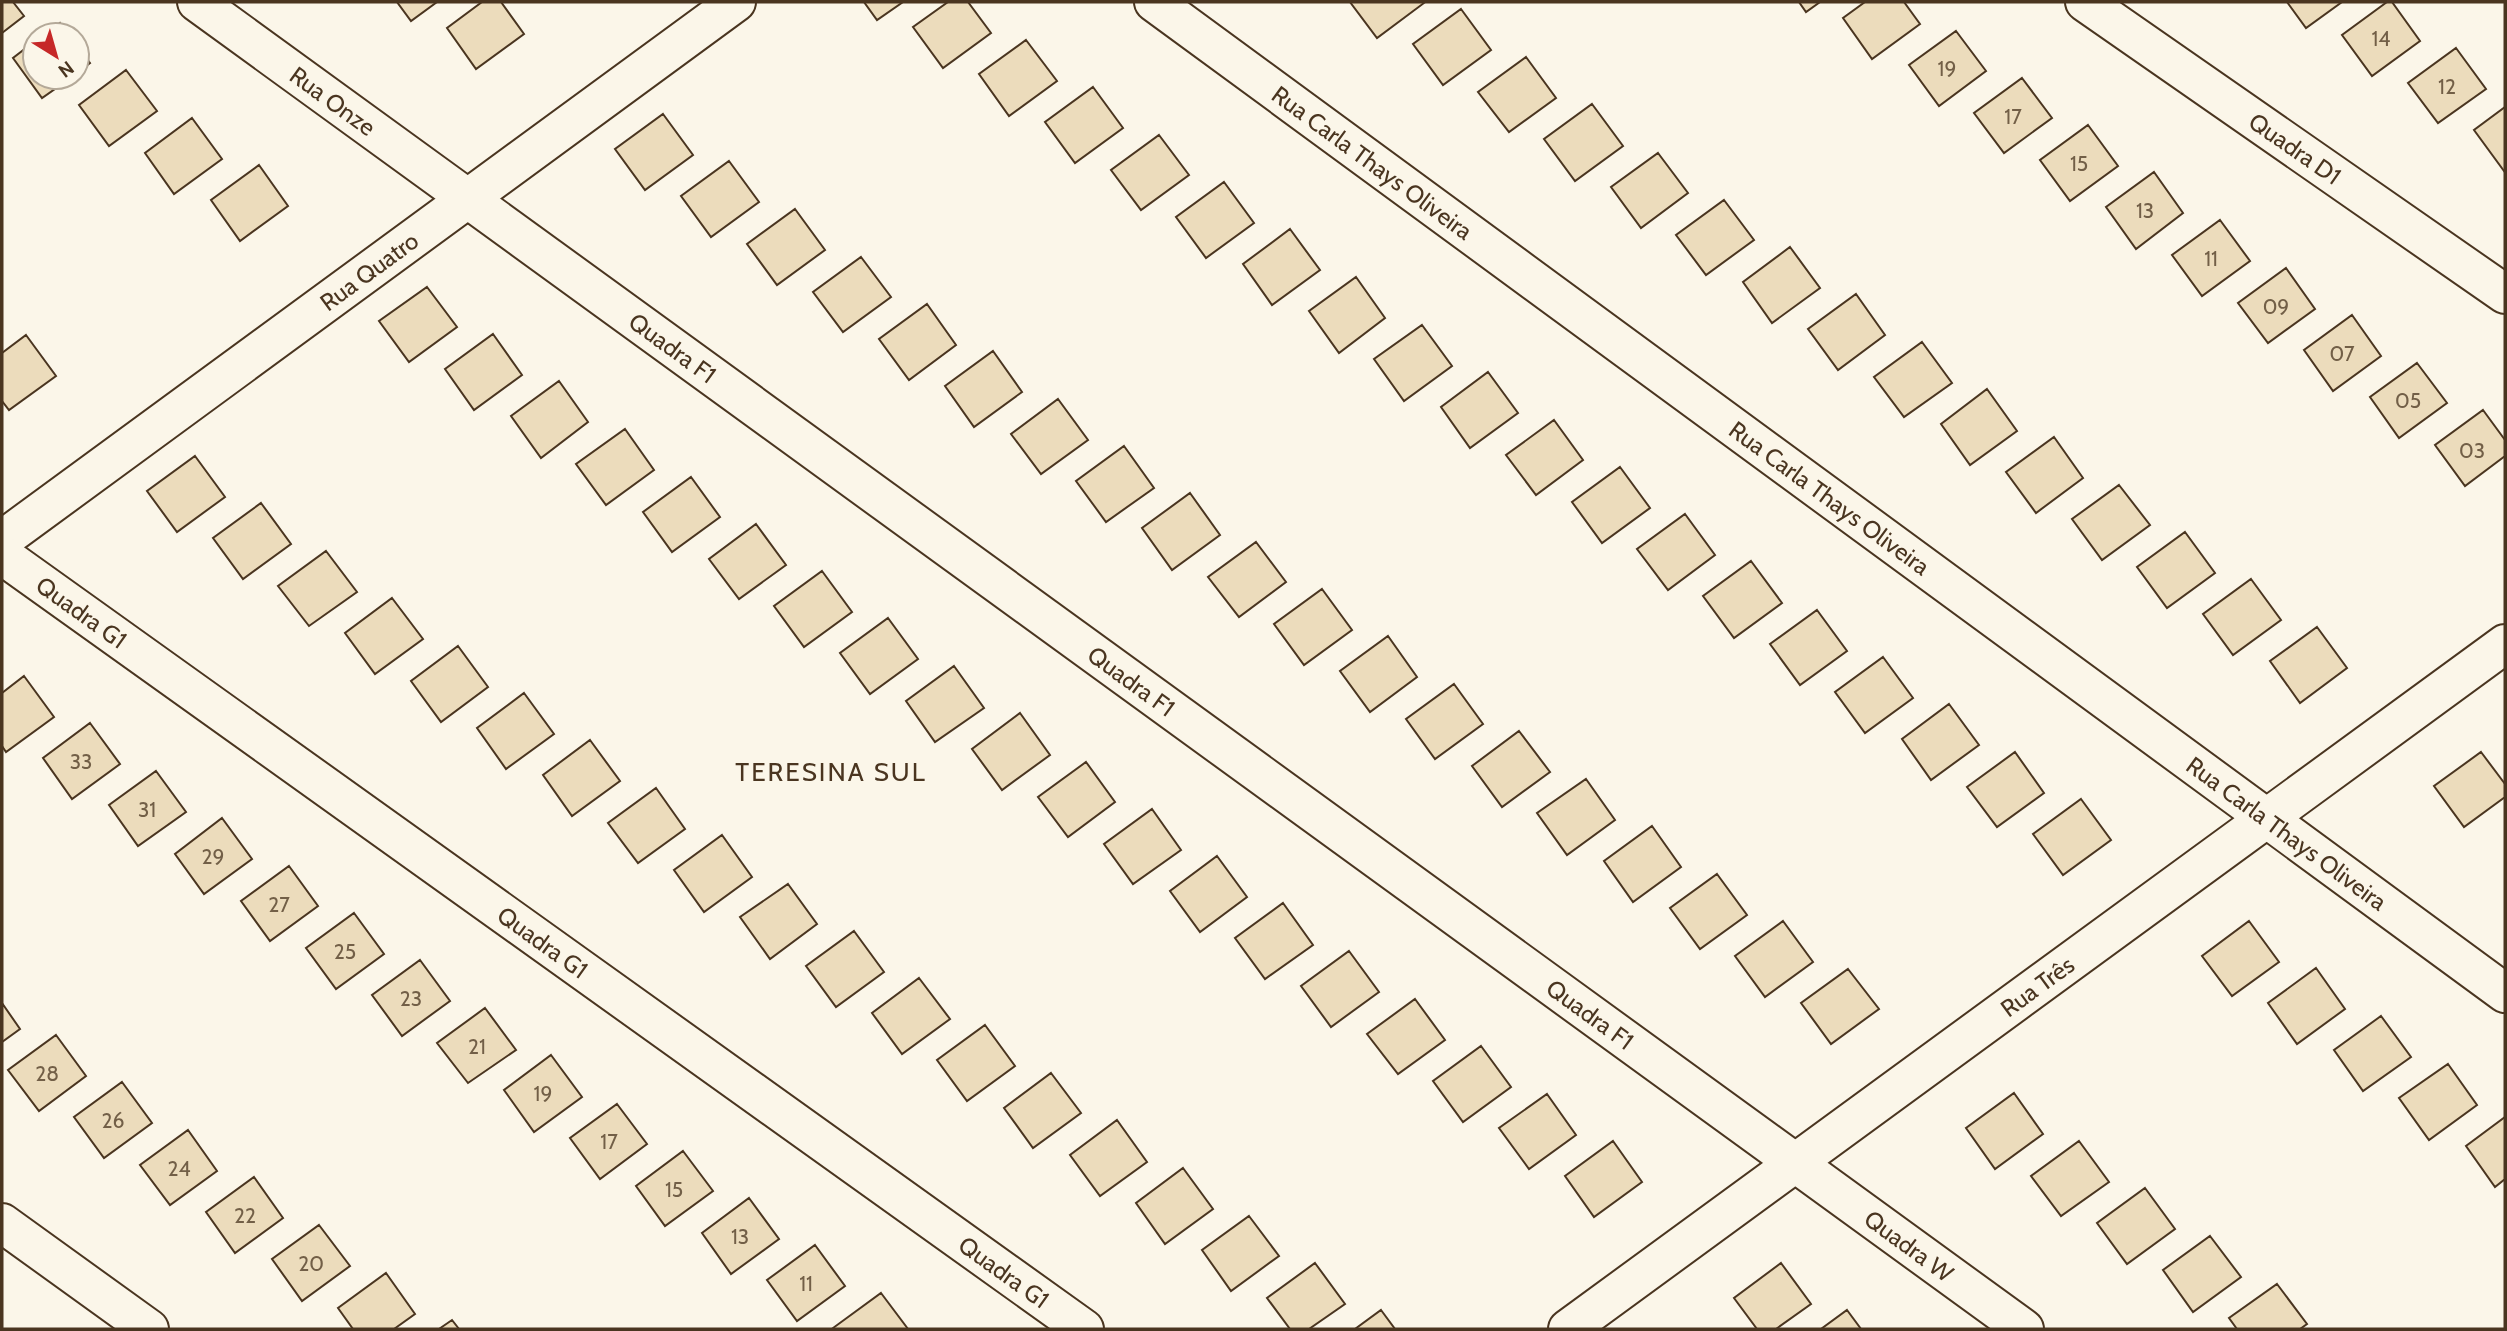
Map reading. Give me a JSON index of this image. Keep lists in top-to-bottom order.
{
  "streets": {
    "street": [
      "Rua Onze",
      "Quadra D1",
      "Rua Carla Thays Oliveira",
      "Rua Quatro",
      "Quadra F1",
      "Quadra G1",
      "Rua Três",
      "Quadra W"
    ]
  },
  "crossings": [
    ["Rua Onze", "Rua Quatro"],
    ["Rua Onze", "Quadra F1"],
    ["Rua Carla Thays Oliveira", "Rua Três"],
    ["Rua Quatro", "Quadra F1"],
    ["Quadra F1", "Rua Três"],
    ["Quadra F1", "Quadra W"],
    ["Rua Três", "Quadra W"]
  ],
  "districts": ["TERESINA SUL"],
  "house_numbers": [
    "14",
    "19",
    "12",
    "17",
    "15",
    "13",
    "11",
    "09",
    "07",
    "05",
    "03",
    "33",
    "31",
    "29",
    "27",
    "25",
    "23",
    "21",
    "28",
    "19",
    "26",
    "17",
    "24",
    "15",
    "22",
    "13",
    "20",
    "11"
  ],
  "north": "bottom right"
}
